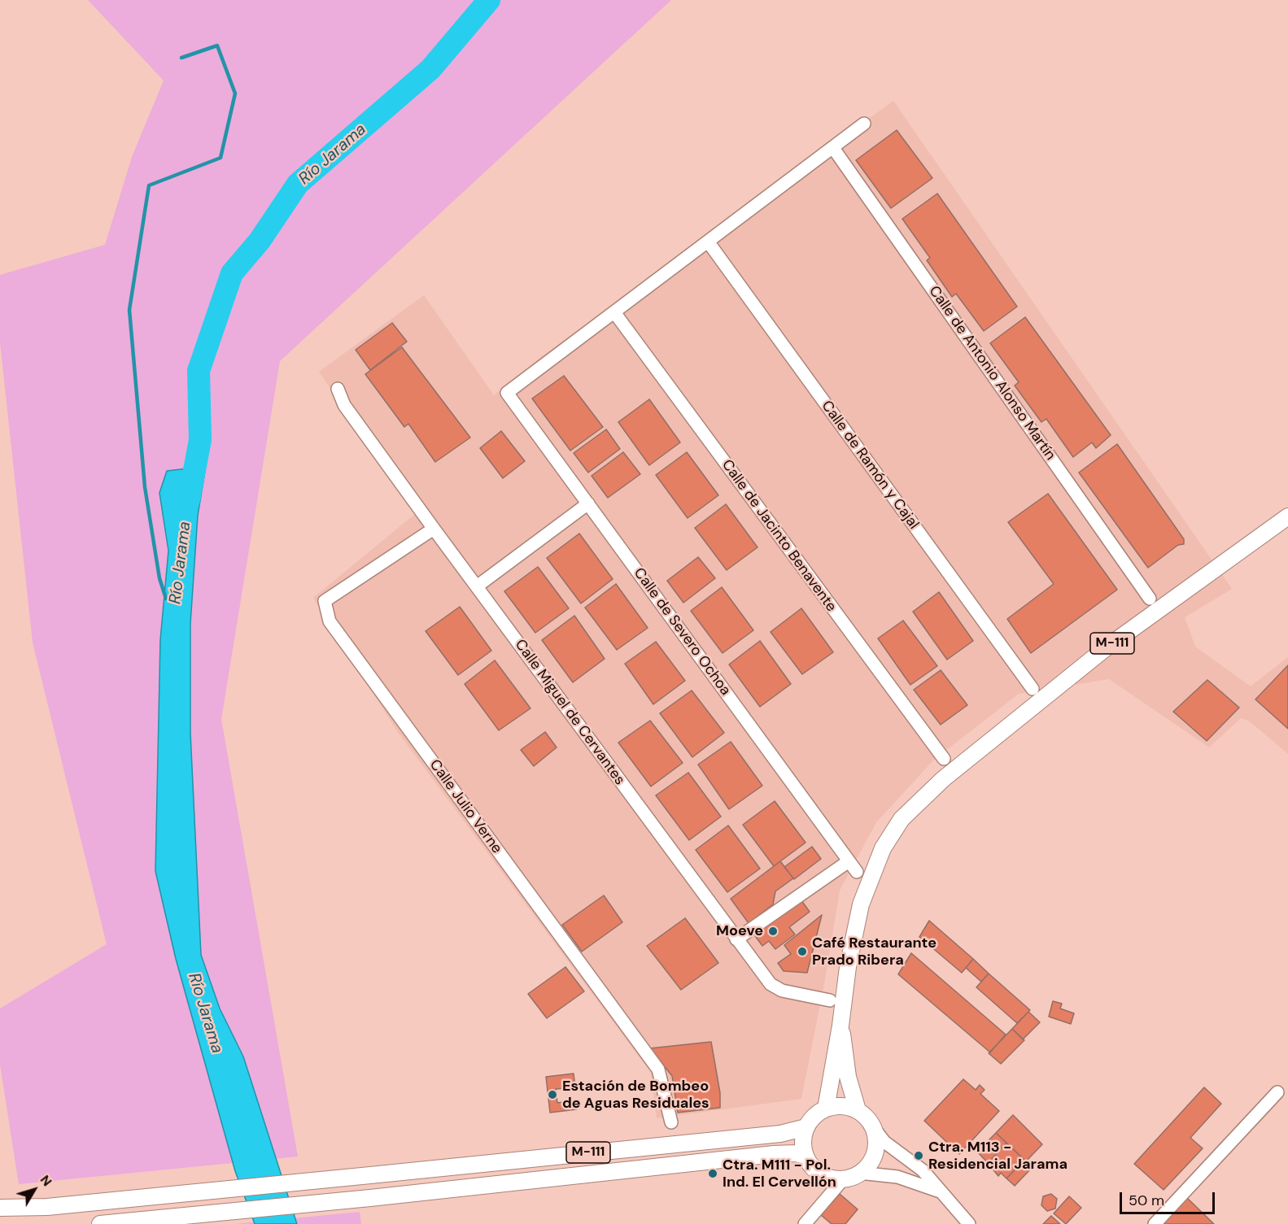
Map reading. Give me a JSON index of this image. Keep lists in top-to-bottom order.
{
  "streets": {
    "main road": ["M-111"],
    "street": [
      "Calle de Antonio Alonso Martín",
      "Calle de Ramón y Cajal",
      "Calle de Jacinto Benavente",
      "Calle de Severo Ochoa",
      "Calle Miguel de Cervantes",
      "Calle Julio Verne"
    ]
  },
  "crossings": [
    ["Calle de Jacinto Benavente", "Calle de Severo Ochoa"],
    ["Calle Miguel de Cervantes", "Calle Julio Verne"]
  ],
  "water": ["Río Jarama"],
  "places": [
    "Moeve",
    "Café Restaurante Prado Ribera",
    "Estación de Bombeo de Aguas Residuales",
    "Ctra. M113 - Residencial Jarama",
    "Ctra. M111 - Pol. Ind. El Cervellón"
  ],
  "scale_bar": "50 m",
  "north": "top right"
}
